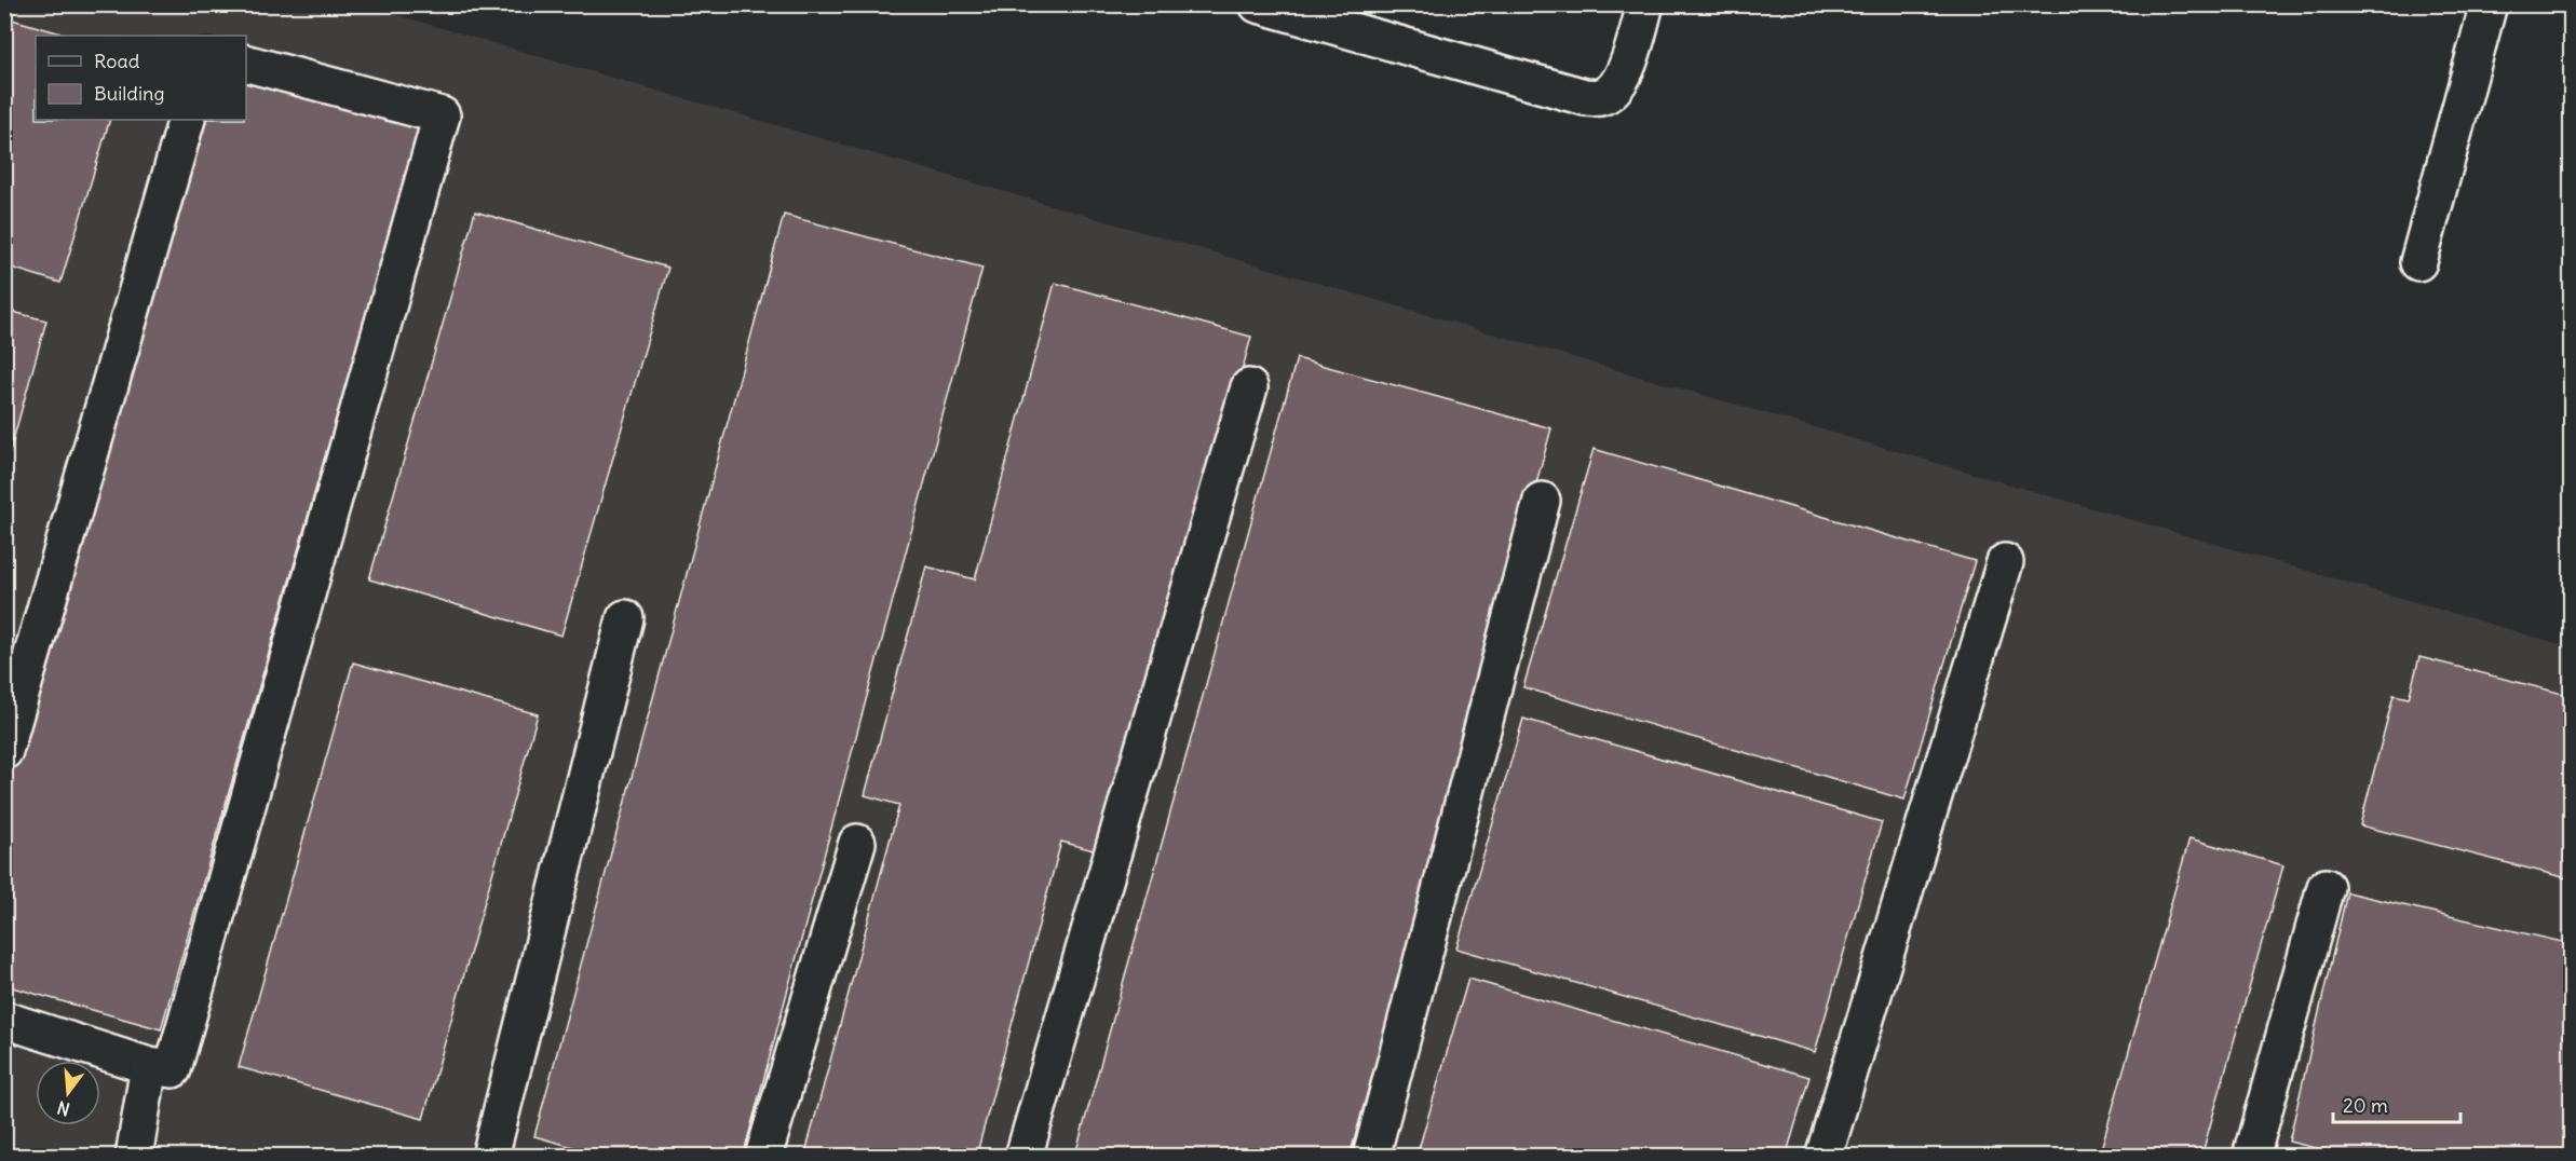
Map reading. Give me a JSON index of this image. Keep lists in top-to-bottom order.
{
  "legend": ["Road", "Building"],
  "scale_bar": "20 m",
  "north": "bottom"
}
